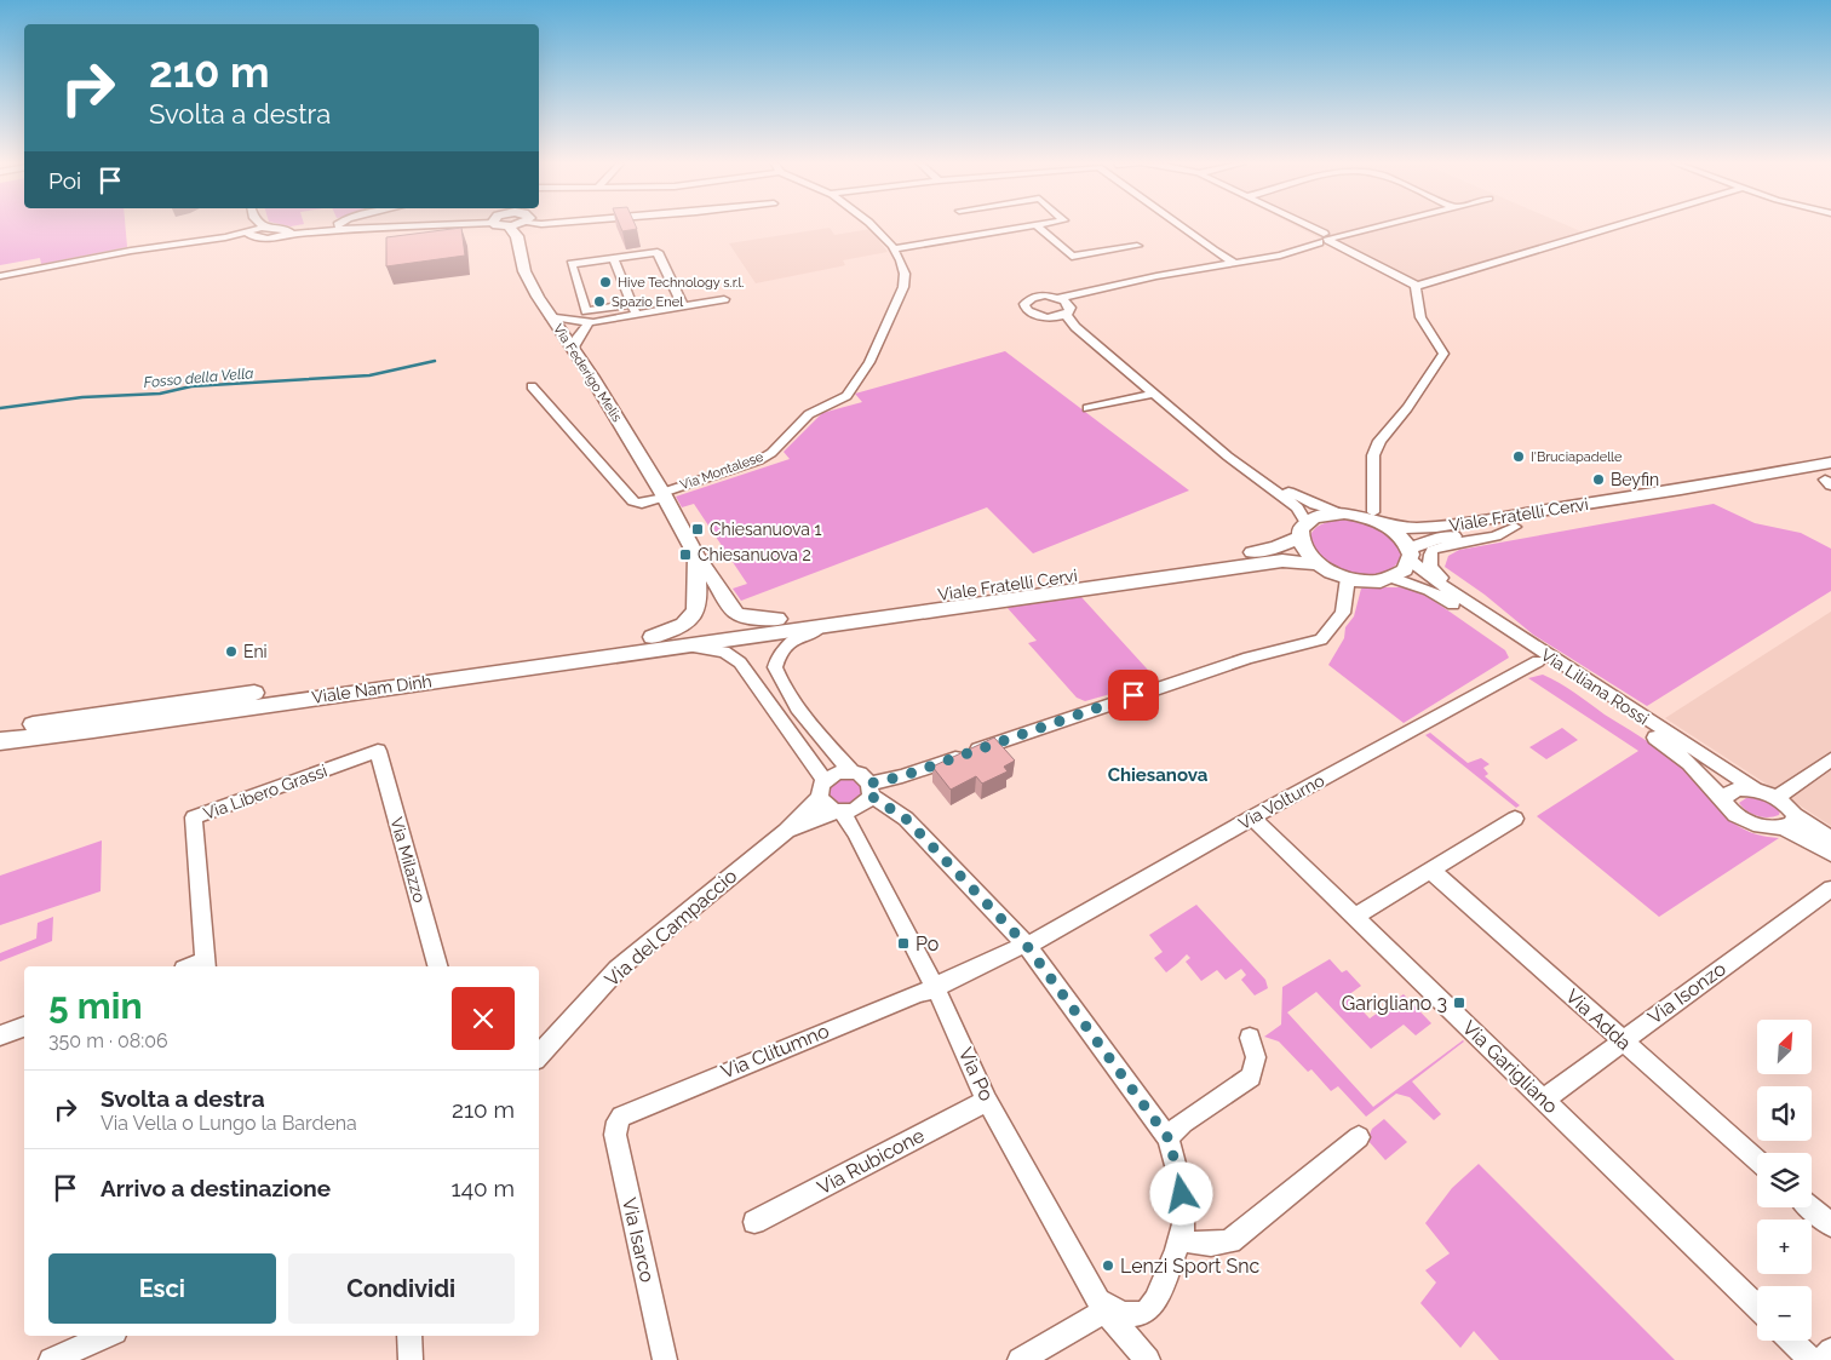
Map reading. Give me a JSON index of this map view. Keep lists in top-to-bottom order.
{
  "streets": {
    "main road": [
      "Via Federigo Melis",
      "Via Montalese",
      "Viale Fratelli Cervi",
      "Viale Nam Dinh"
    ],
    "street": [
      "Via Liliana Rossi",
      "Via Libero Grassi",
      "Via Volturno",
      "Via Milazzo",
      "Via del Campaccio",
      "Via Isonzo",
      "Via Adda",
      "Via Clitumno",
      "Via Garigliano",
      "Via Po",
      "Via Rubicone",
      "Via Isarco"
    ]
  },
  "crossings": [
    ["Via Federigo Melis", "Via Montalese"],
    ["Via Montalese", "Viale Fratelli Cervi"],
    ["Viale Fratelli Cervi", "Viale Nam Dinh"],
    ["Via Liliana Rossi", "Via Volturno"],
    ["Via Libero Grassi", "Via Milazzo"],
    ["Via Volturno", "Via Clitumno"],
    ["Via Volturno", "Via Garigliano"],
    ["Via Volturno", "Via Po"],
    ["Via del Campaccio", "Via Po"],
    ["Via Isonzo", "Via Adda"],
    ["Via Isonzo", "Via Garigliano"],
    ["Via Clitumno", "Via Po"],
    ["Via Clitumno", "Via Isarco"],
    ["Via Po", "Via Rubicone"]
  ],
  "districts": ["Chiesanova"],
  "water": ["Fosso della Vella"],
  "places": {
    "other": [
      "Hive Technology s.r.l.",
      "Spazio Enel",
      "I'Bruciapadelle",
      "Beyfin",
      "Eni",
      "Lenzi Sport Snc"
    ],
    "transit": [
      "Chiesanuova 1",
      "Chiesanuova 2",
      "Po",
      "Garigliano 3"
    ]
  },
  "north": "top right",
  "page": {
    "turn": ["210 m", "Svolta a destra"],
    "then": "Poi",
    "heading": ["5 min", "350 m · 08:06"],
    "map_buttons": ["+", "−"],
    "list": [
      {
        "name": "Svolta a destra",
        "note": "Via Vella o Lungo la Bardena",
        "value": "210 m"
      },
      {
        "name": "Arrivo a destinazione",
        "value": "140 m"
      }
    ],
    "buttons": ["Esci", "Condividi"]
  }
}
